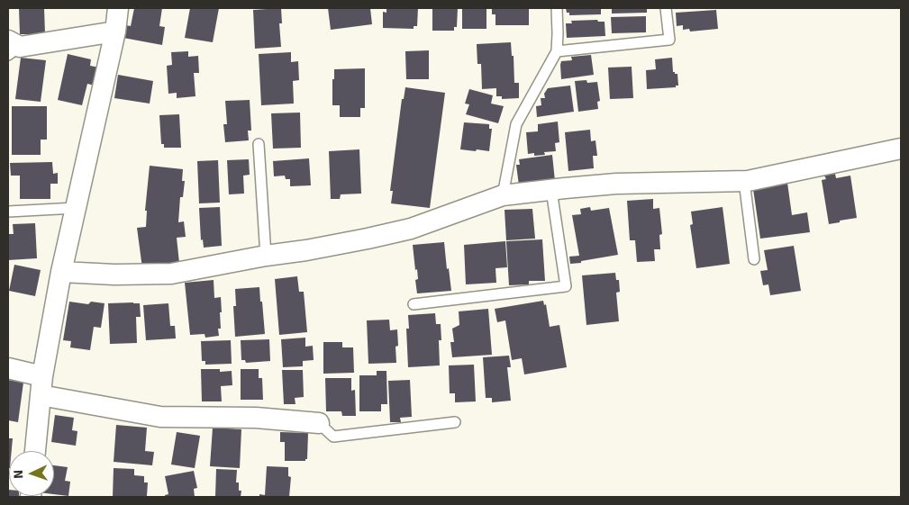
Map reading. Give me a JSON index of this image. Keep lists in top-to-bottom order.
{
  "north": "left"
}
